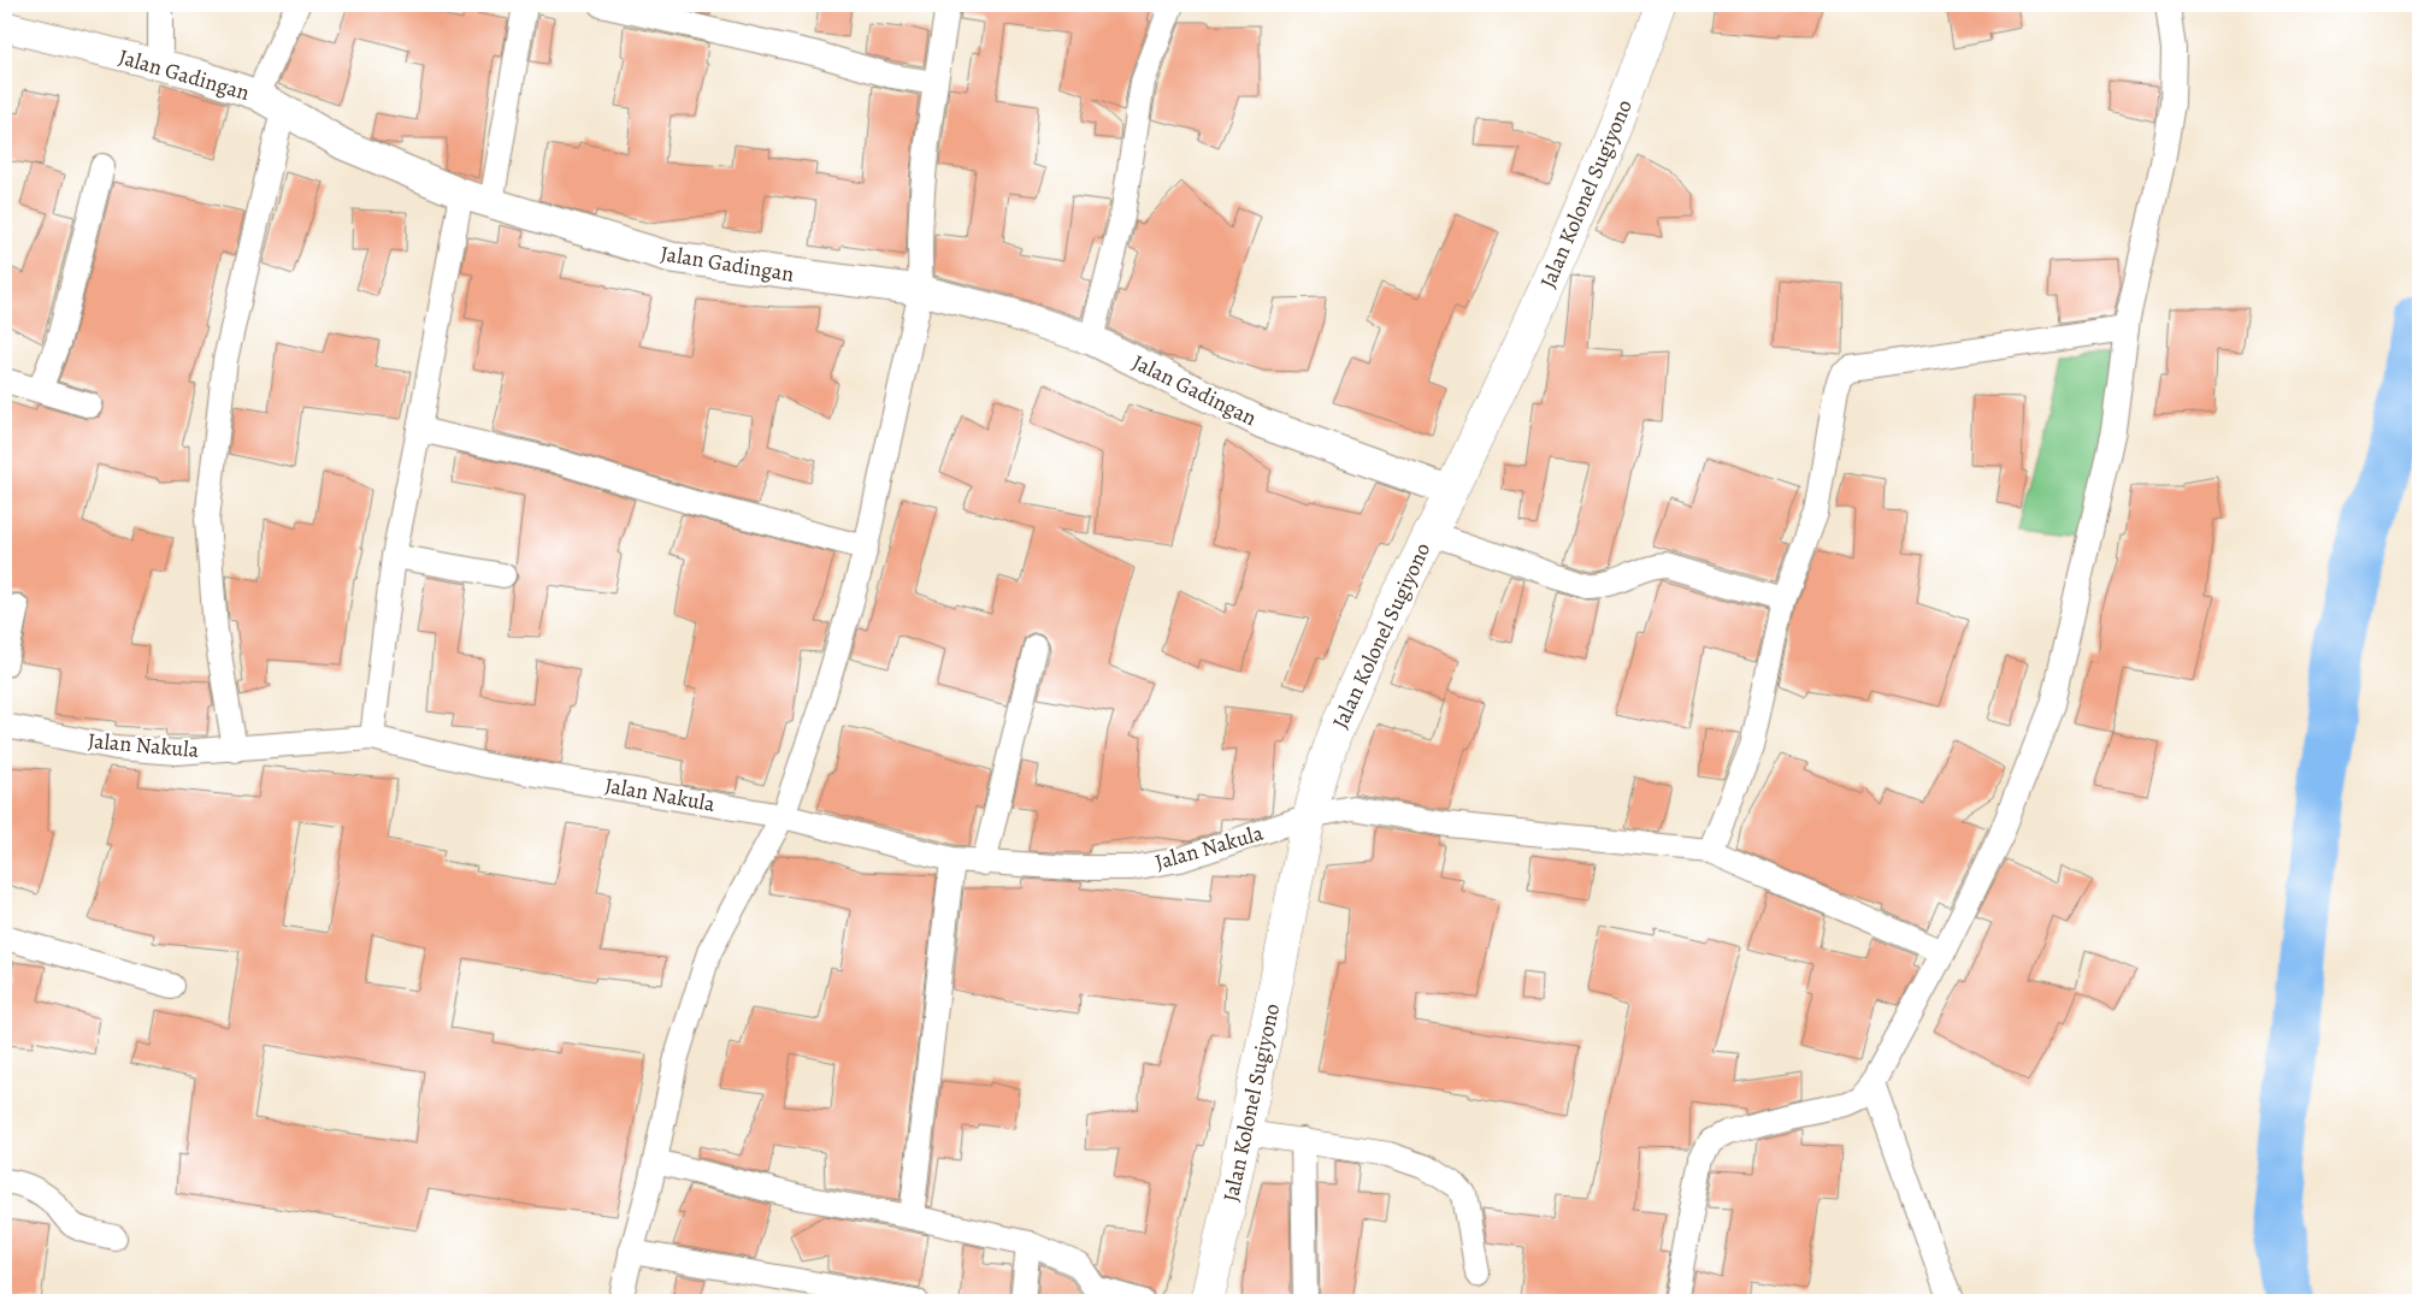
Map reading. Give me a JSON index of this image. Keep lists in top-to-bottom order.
{
  "streets": {
    "highway": ["Jalan Kolonel Sugiyono"],
    "street": ["Jalan Gadingan", "Jalan Nakula"]
  },
  "crossings": [
    ["Jalan Gadingan", "Jalan Kolonel Sugiyono"],
    ["Jalan Kolonel Sugiyono", "Jalan Nakula"]
  ]
}
